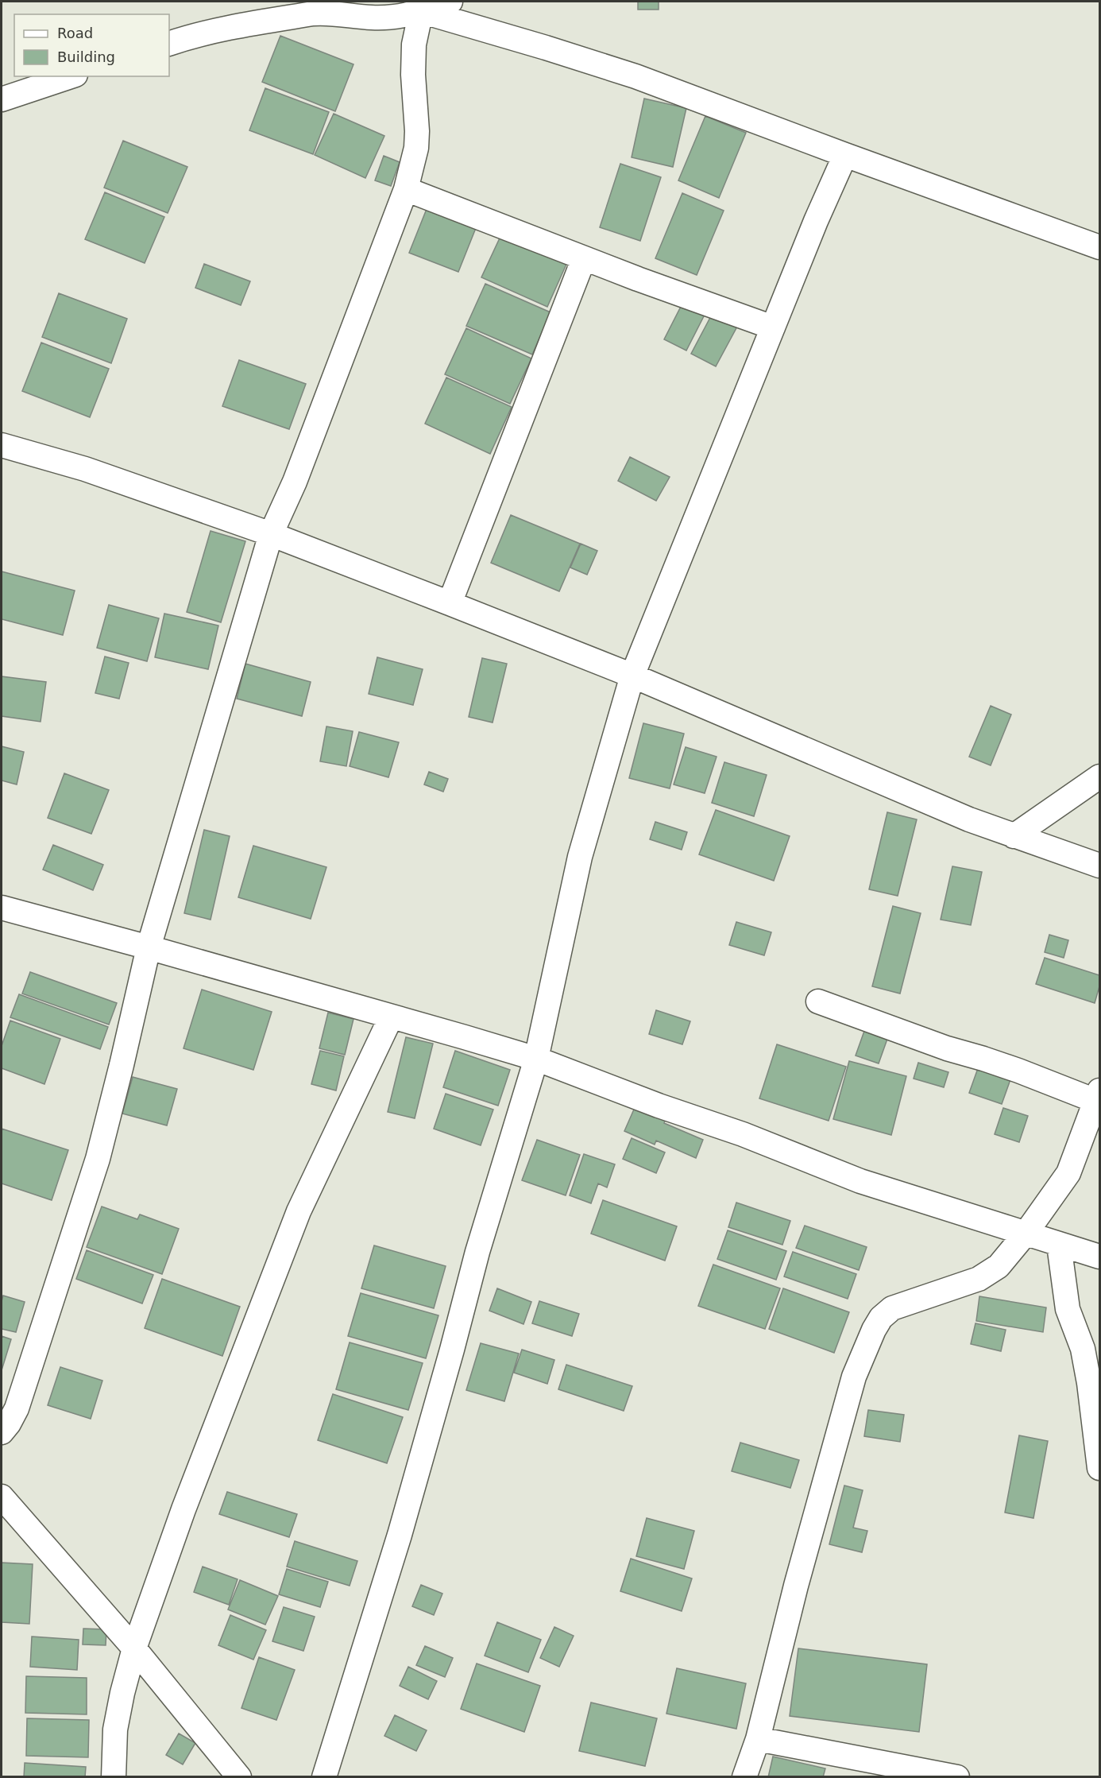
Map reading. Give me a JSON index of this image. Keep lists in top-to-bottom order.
{
  "legend": ["Road", "Building"]
}
